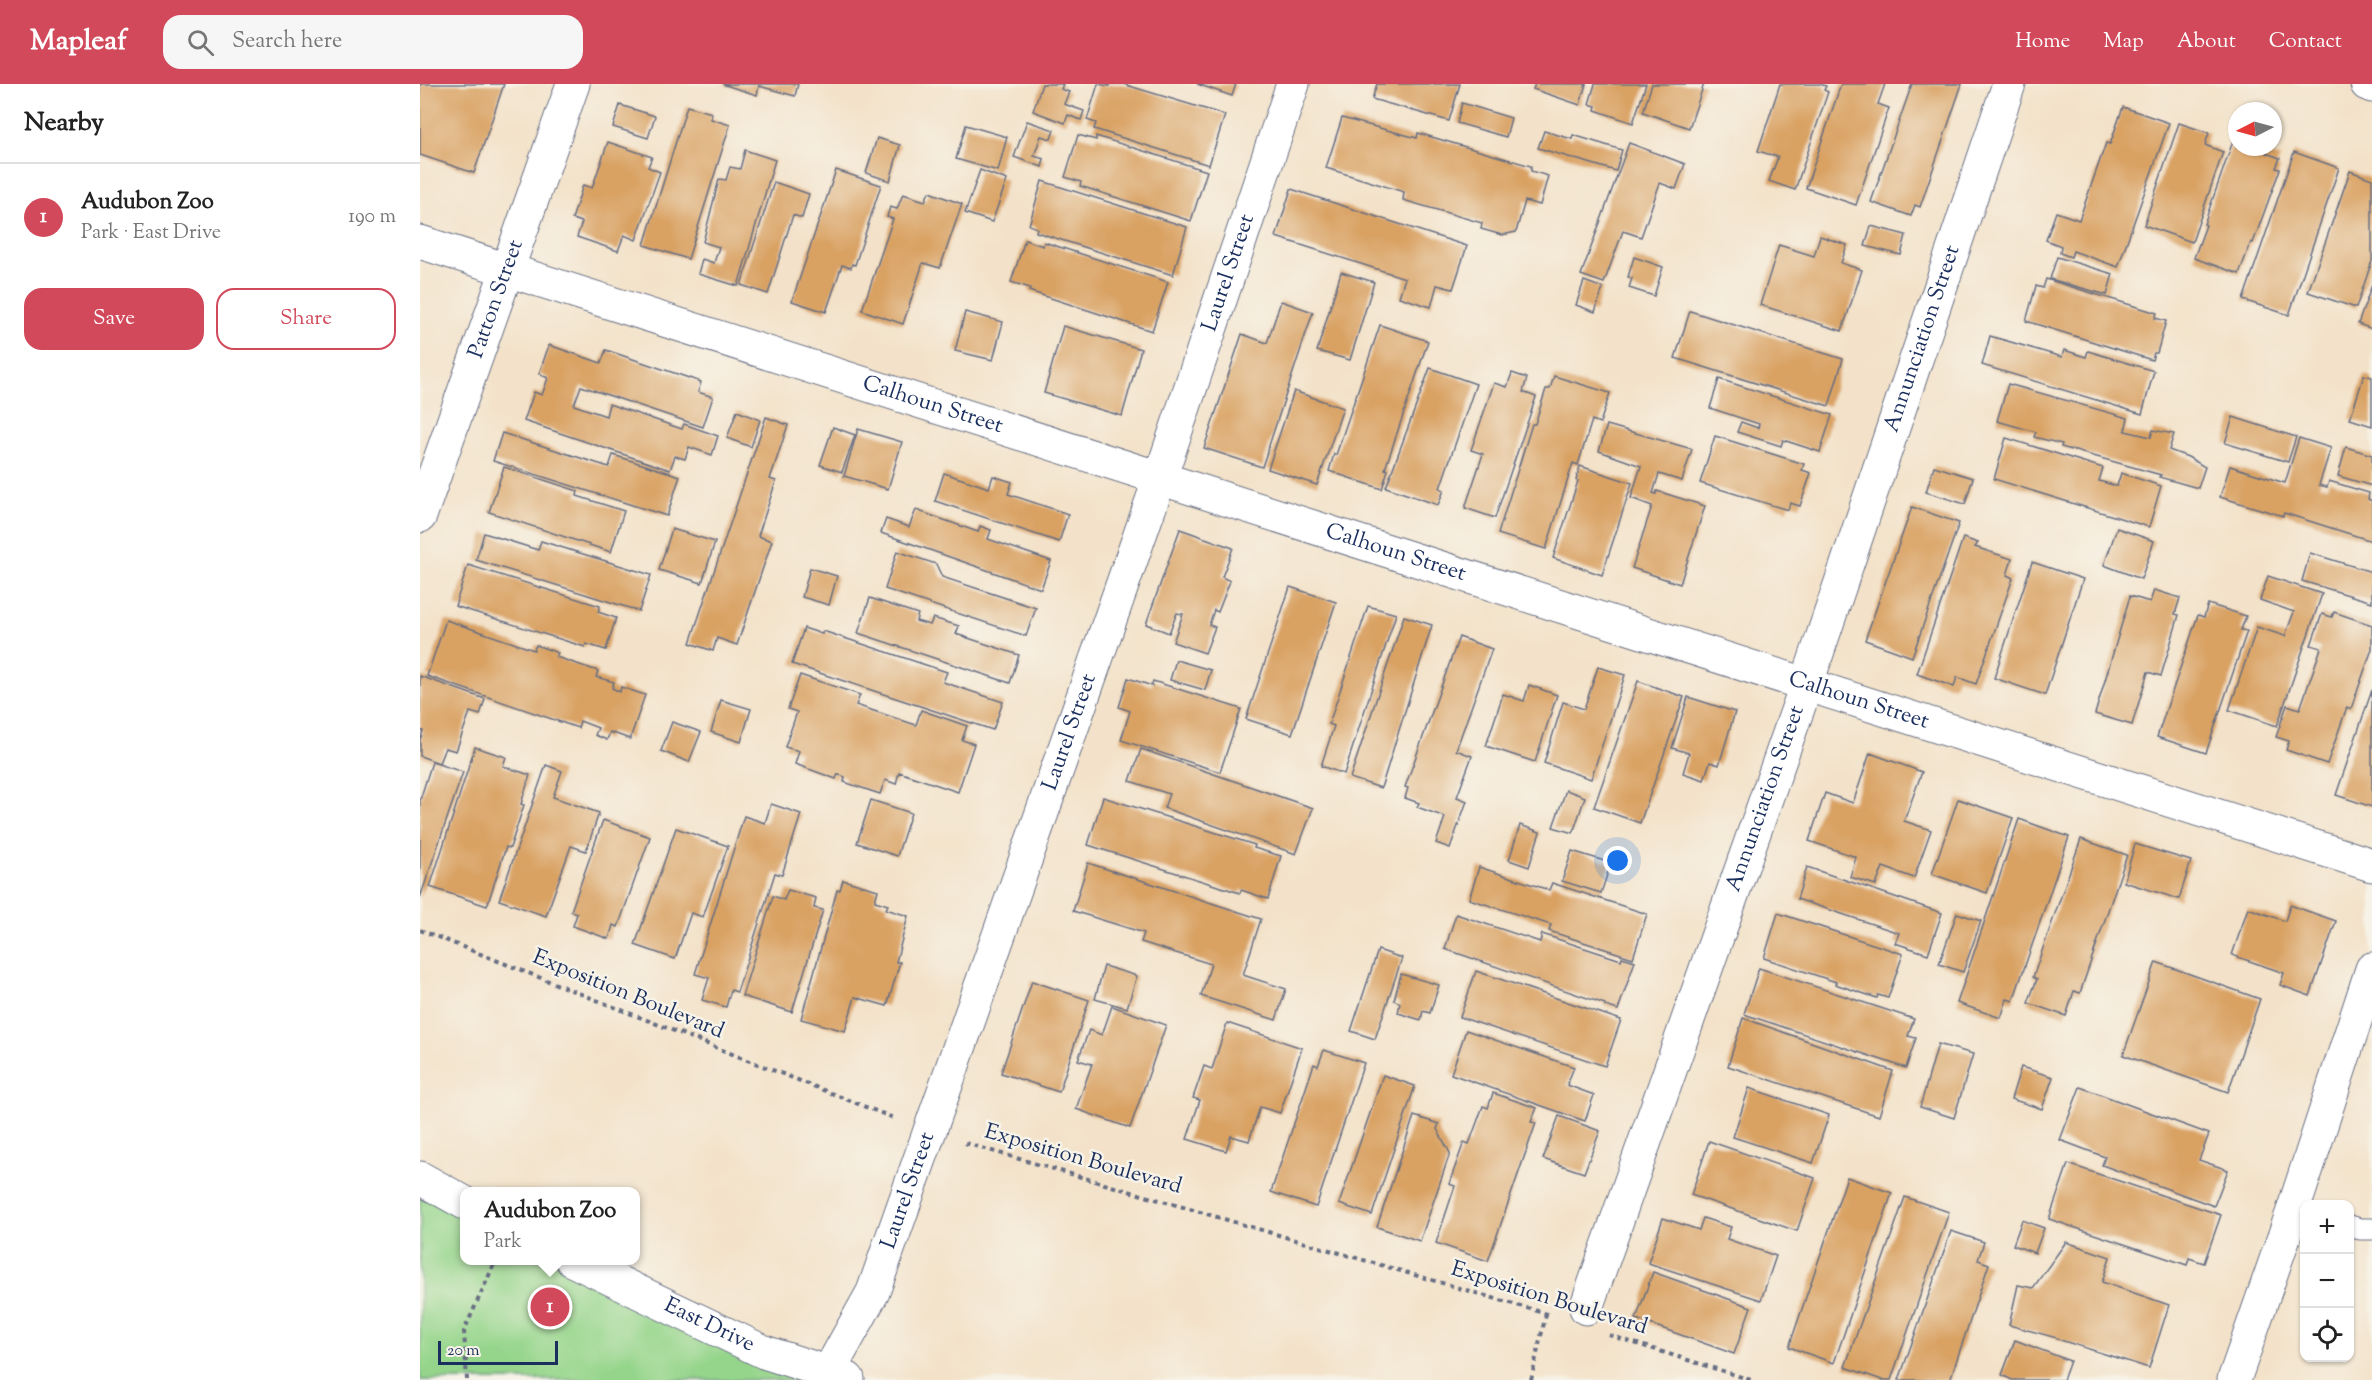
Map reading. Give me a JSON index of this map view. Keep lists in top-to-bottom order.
{
  "streets": {
    "street": [
      "Laurel Street",
      "Patton Street",
      "Annunciation Street",
      "Calhoun Street",
      "East Drive"
    ],
    "path": ["Exposition Boulevard"]
  },
  "crossings": [
    ["Laurel Street", "Calhoun Street"],
    ["Laurel Street", "Exposition Boulevard"],
    ["Laurel Street", "East Drive"],
    ["Patton Street", "Calhoun Street"],
    ["Annunciation Street", "Calhoun Street"],
    ["Annunciation Street", "Exposition Boulevard"]
  ],
  "scale_bar": "20 m",
  "north": "left",
  "page": {
    "header": "Mapleaf",
    "search": "Search here",
    "nav": [
      "Home",
      "Map",
      "About",
      "Contact"
    ],
    "heading": "Nearby",
    "list": [
      {
        "mark": "1",
        "name": "Audubon Zoo",
        "note": "Park · East Drive",
        "value": "190 m"
      }
    ],
    "buttons": ["Save", "Share"],
    "popup": ["Audubon Zoo", "Park"],
    "map_buttons": ["+", "−"],
    "pins": "1",
    "scale": "20 m"
  }
}
